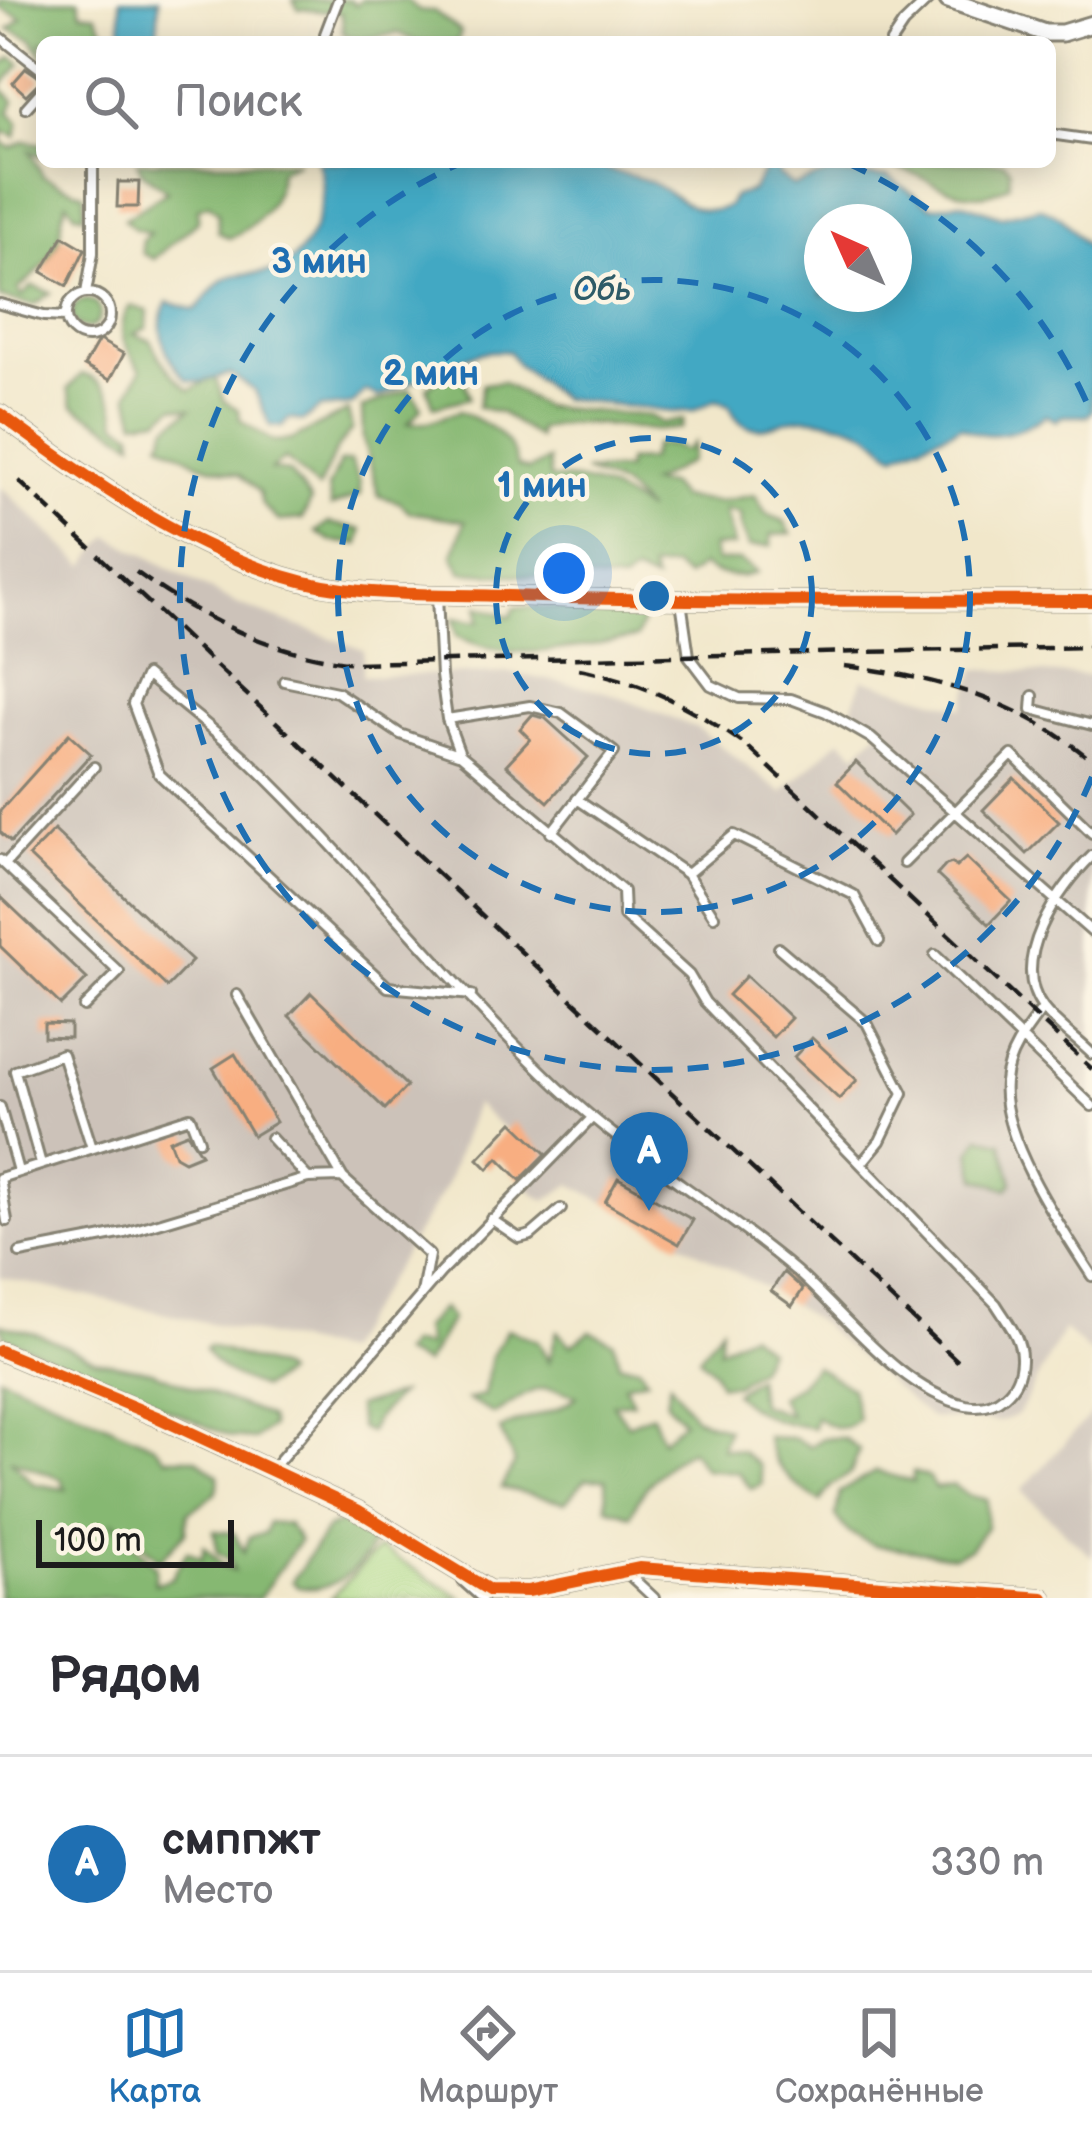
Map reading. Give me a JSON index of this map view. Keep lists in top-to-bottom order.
{
  "water": ["Обь"],
  "scale_bar": "100 m",
  "north": "top left",
  "page": {
    "search": "Поиск",
    "pins": "A",
    "scale": "100 m",
    "heading": "Рядом",
    "list": [
      {
        "mark": "A",
        "name": "смппжт",
        "note": "Место",
        "value": "330 m"
      }
    ],
    "nav": ["Карта", "Маршрут", "Сохранённые"]
  },
  "rings": ["3 мин", "2 мин", "1 мин"]
}
